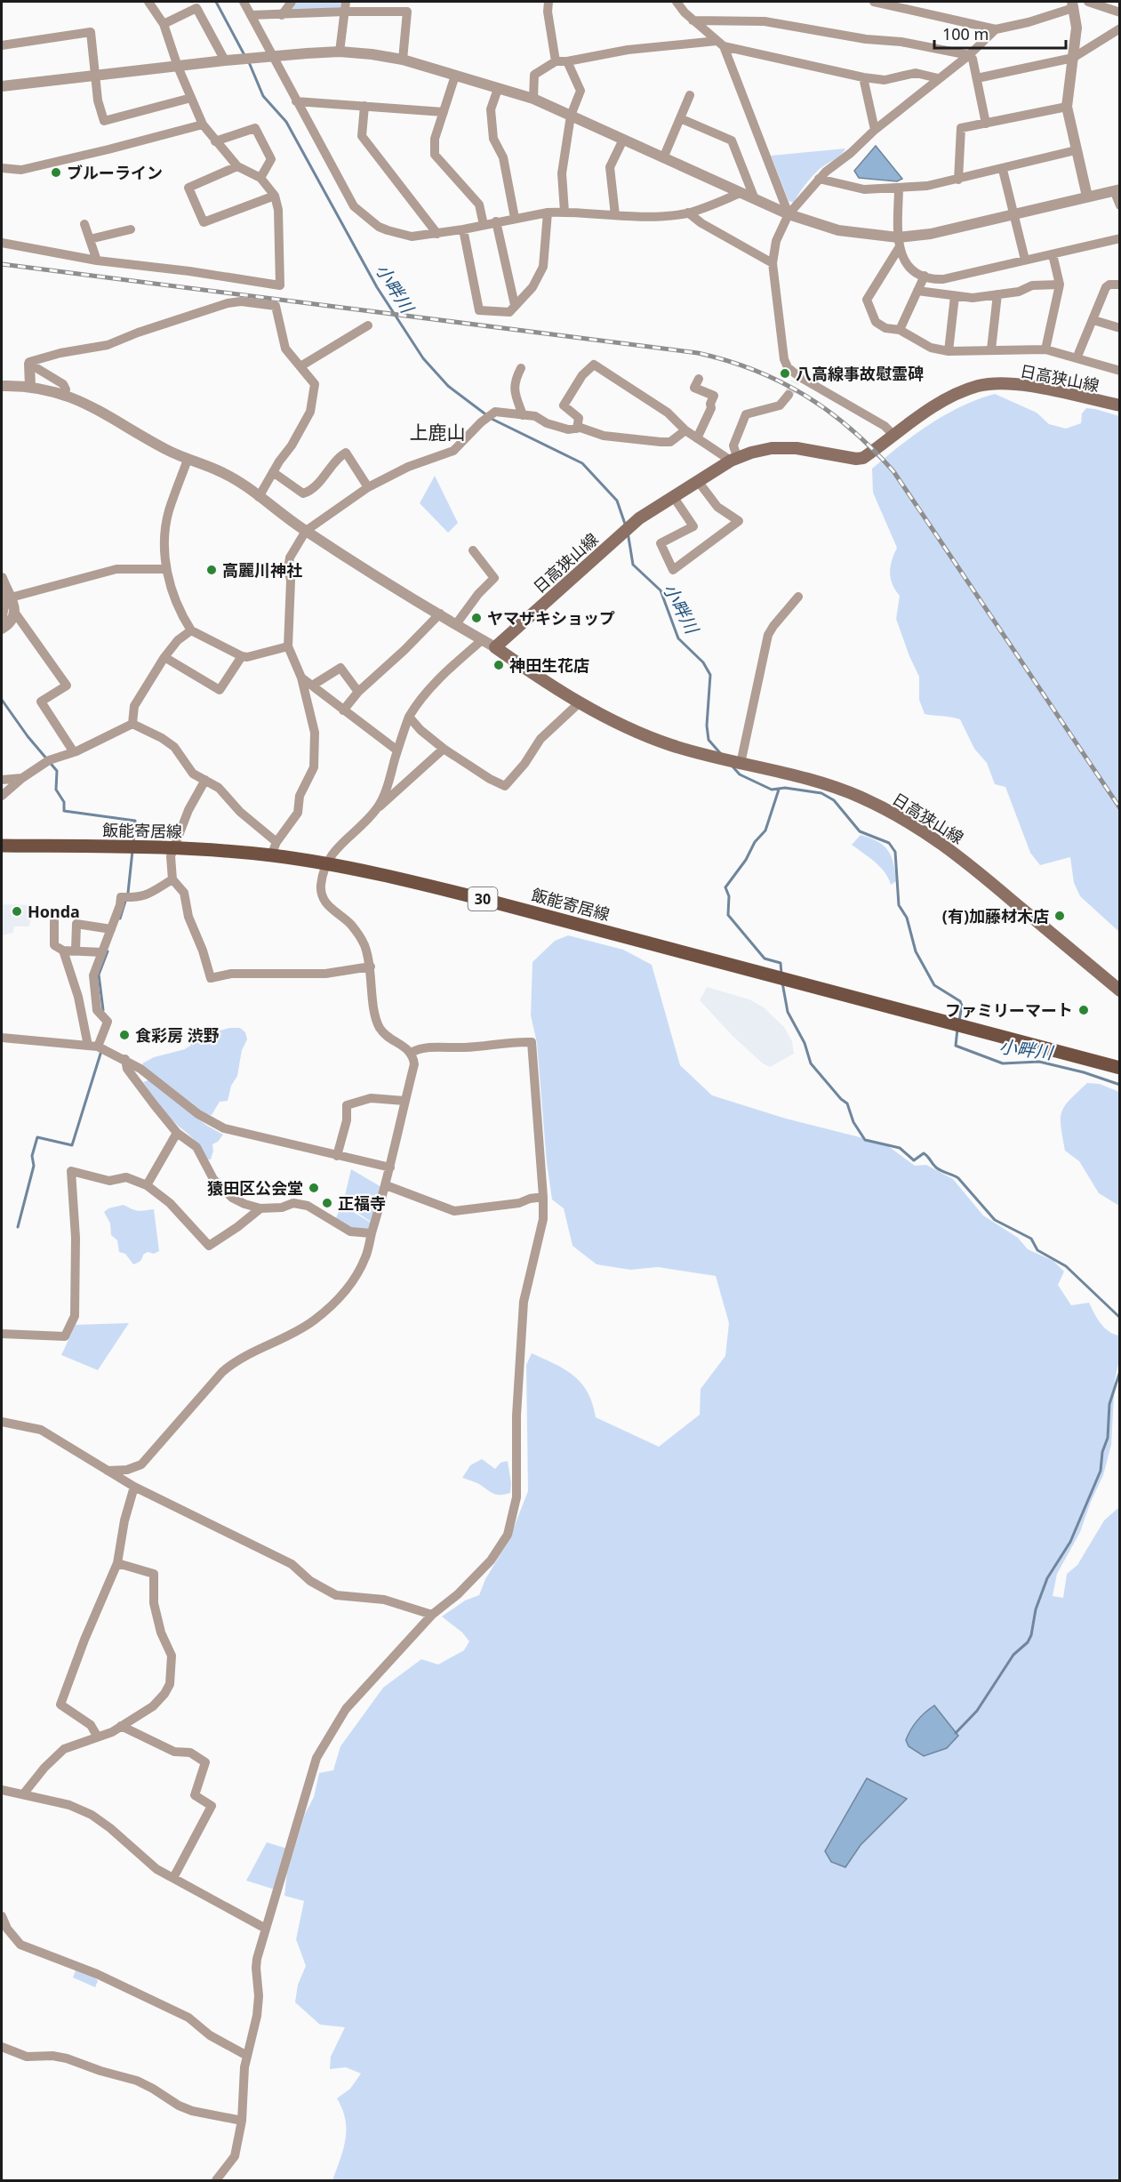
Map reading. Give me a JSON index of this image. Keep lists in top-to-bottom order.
{
  "streets": {
    "main road": ["日高狭山線", "飯能寄居線", "30"]
  },
  "districts": ["上鹿山"],
  "water": ["小畔川"],
  "places": [
    "ブルーライン",
    "八高線事故慰霊碑",
    "高麗川神社",
    "ヤマザキショップ",
    "神田生花店",
    "Honda",
    "(有)加藤材木店",
    "ファミリーマート",
    "食彩房 渋野",
    "猿田区公会堂",
    "正福寺"
  ],
  "scale_bar": "100 m"
}
